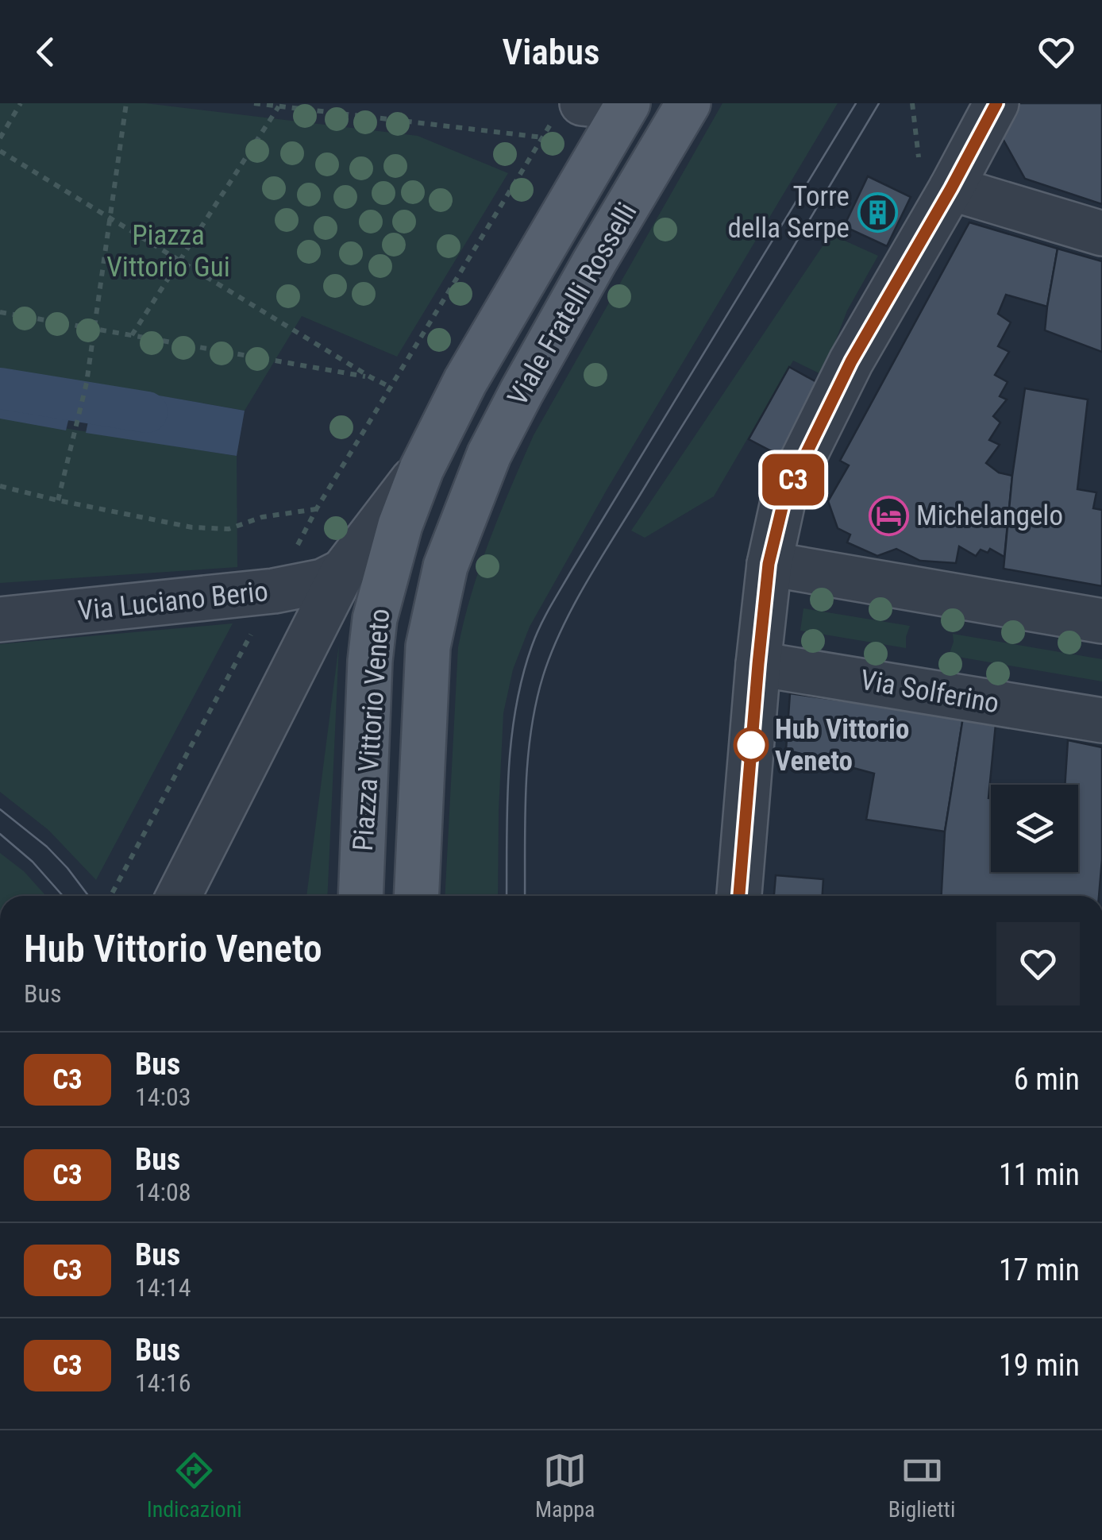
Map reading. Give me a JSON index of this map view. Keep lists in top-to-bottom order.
{
  "streets": {
    "main road": ["Viale Fratelli Rosselli", "Piazza Vittorio Veneto"],
    "street": ["Via Luciano Berio", "Via Solferino"]
  },
  "crossings": [
    ["Viale Fratelli Rosselli", "Piazza Vittorio Veneto"],
    ["Via Luciano Berio", "Piazza Vittorio Veneto"]
  ],
  "parks": ["Piazza Vittorio Gui"],
  "places": {
    "building": ["Torre della Serpe"],
    "hotel": ["Michelangelo"],
    "other": ["Hub Vittorio Veneto"]
  },
  "lines": ["bus line C3"],
  "page": {
    "header": "Viabus",
    "on_map": "C3",
    "heading": ["Hub Vittorio Veneto", "Bus"],
    "list": [
      {
        "mark": "C3",
        "name": "Bus",
        "note": "14:03",
        "value": "6 min"
      },
      {
        "mark": "C3",
        "name": "Bus",
        "note": "14:08",
        "value": "11 min"
      },
      {
        "mark": "C3",
        "name": "Bus",
        "note": "14:14",
        "value": "17 min"
      },
      {
        "mark": "C3",
        "name": "Bus",
        "note": "14:16",
        "value": "19 min"
      }
    ],
    "tabs": ["Indicazioni", "Mappa", "Biglietti"]
  }
}
